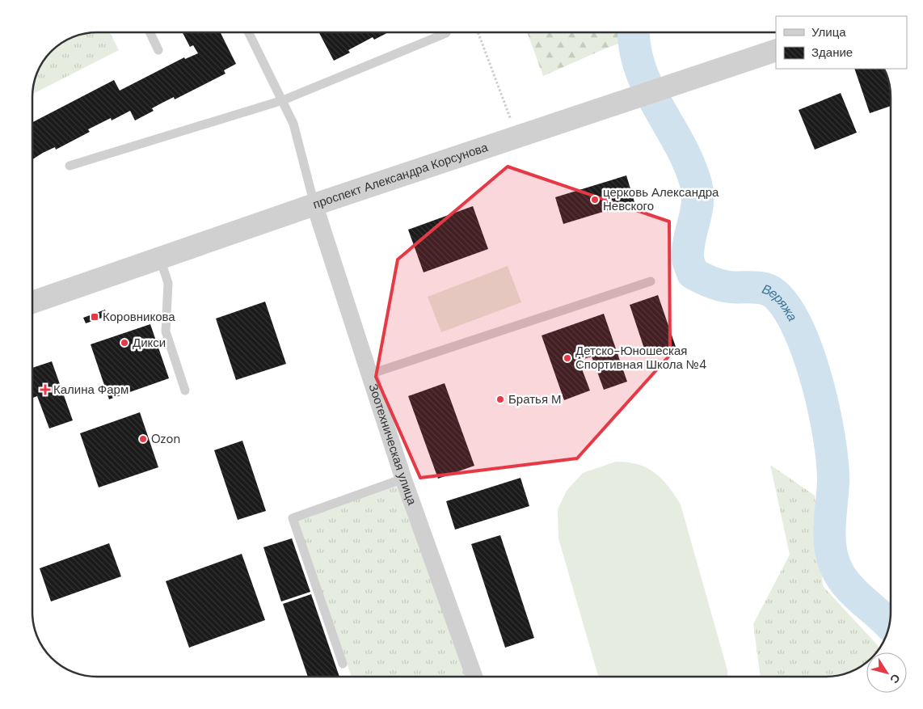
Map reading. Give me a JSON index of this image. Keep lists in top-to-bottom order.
{
  "streets": {
    "street": ["проспект Александра Корсунова", "Зоотехническая улица"]
  },
  "crossings": [
    ["проспект Александра Корсунова", "Зоотехническая улица"]
  ],
  "water": ["Веряжа"],
  "places": {
    "other": [
      "церковь Александра Невского",
      "Дикси",
      "Детско-Юношеская Спортивная Школа №4",
      "Братья М",
      "Ozon"
    ],
    "transit": ["Коровникова"],
    "health": ["Калина Фарм"]
  },
  "legend": ["Улица", "Здание"],
  "north": "bottom right"
}
